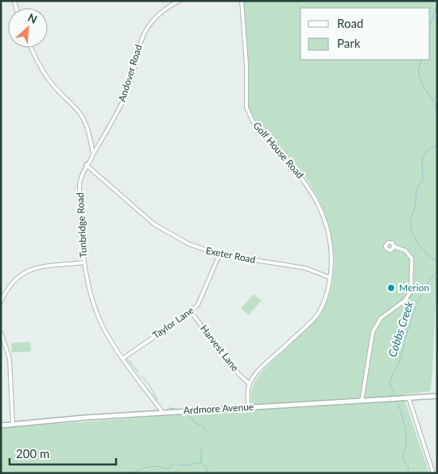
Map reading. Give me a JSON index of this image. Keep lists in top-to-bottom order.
{
  "streets": {
    "street": [
      "Andover Road",
      "Golf House Road",
      "Tunbridge Road",
      "Exeter Road",
      "Taylor Lane",
      "Harvest Lane",
      "Ardmore Avenue"
    ]
  },
  "crossings": [
    ["Andover Road", "Tunbridge Road"],
    ["Golf House Road", "Exeter Road"],
    ["Golf House Road", "Harvest Lane"],
    ["Tunbridge Road", "Exeter Road"],
    ["Tunbridge Road", "Taylor Lane"],
    ["Tunbridge Road", "Ardmore Avenue"],
    ["Exeter Road", "Taylor Lane"],
    ["Taylor Lane", "Harvest Lane"]
  ],
  "water": ["Cobbs Creek"],
  "places": ["Merion"],
  "legend": ["Road", "Park"],
  "scale_bar": "200 m",
  "north": "top right"
}
